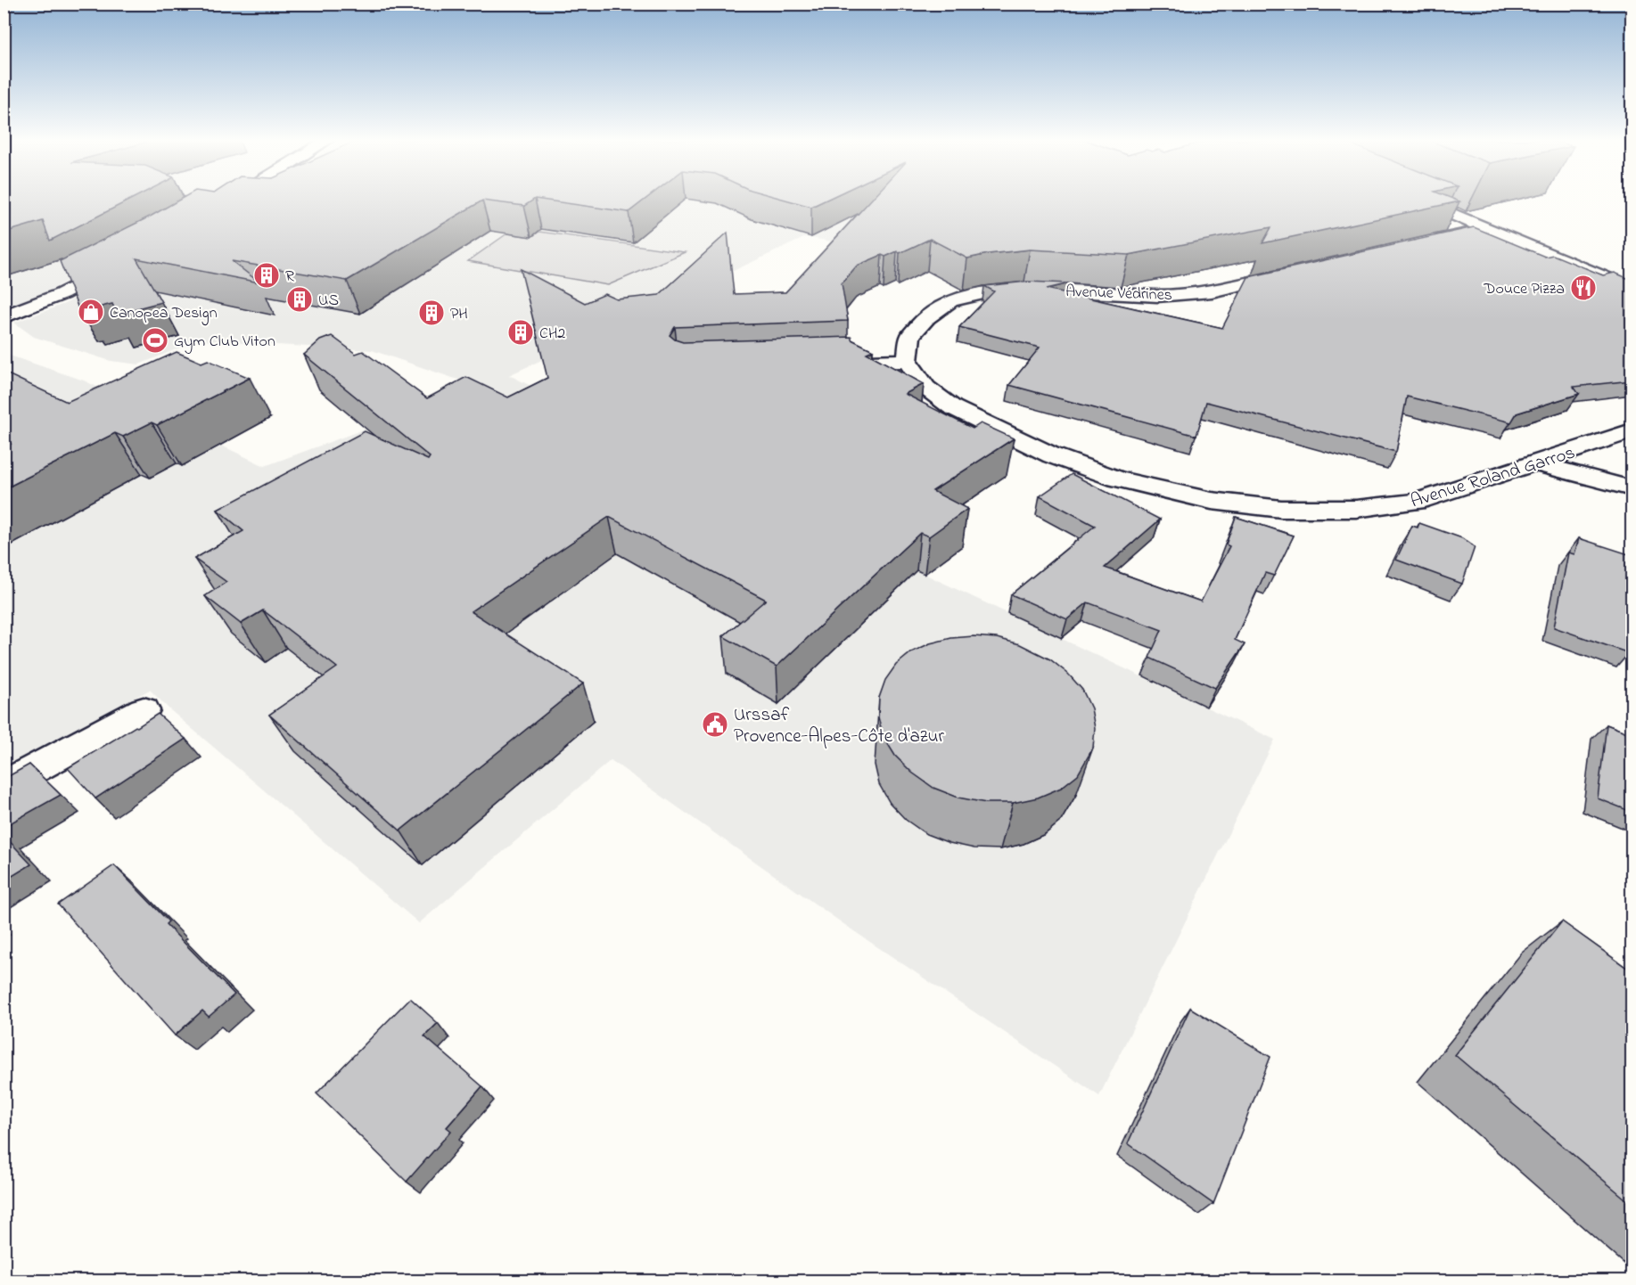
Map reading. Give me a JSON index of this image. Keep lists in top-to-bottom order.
{
  "streets": {
    "street": ["Avenue Védrines", "Avenue Roland Garros"]
  },
  "crossings": [
    ["Avenue Védrines", "Avenue Roland Garros"]
  ],
  "places": {
    "building": [
      "R",
      "US",
      "PH",
      "CH2"
    ],
    "restaurant": ["Douce Pizza"],
    "shop": ["Canopea Design"],
    "sports": ["Gym Club Viton"],
    "public building": ["Urssaf Provence-Alpes-Côte d'azur"]
  }
}
